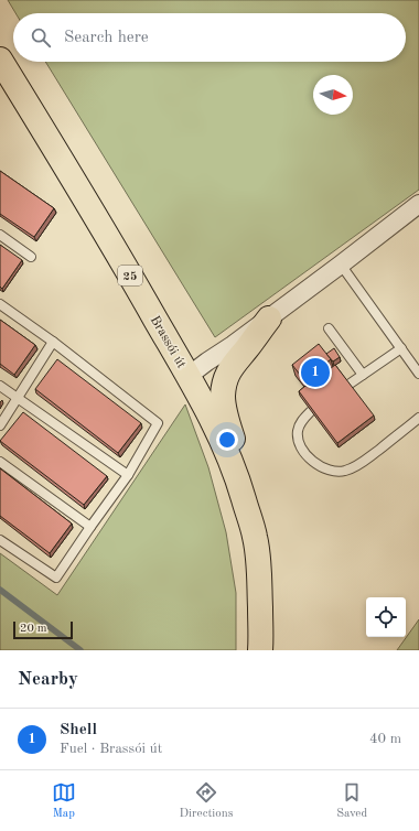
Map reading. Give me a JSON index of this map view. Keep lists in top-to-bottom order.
{
  "streets": {
    "main road": ["25", "Brassói út"]
  },
  "scale_bar": "20 m",
  "north": "right",
  "page": {
    "search": "Search here",
    "pins": "1",
    "scale": "20 m",
    "heading": "Nearby",
    "list": [
      {
        "mark": "1",
        "name": "Shell",
        "note": "Fuel · Brassói út",
        "value": "40 m"
      }
    ],
    "nav": ["Map", "Directions", "Saved"]
  }
}
